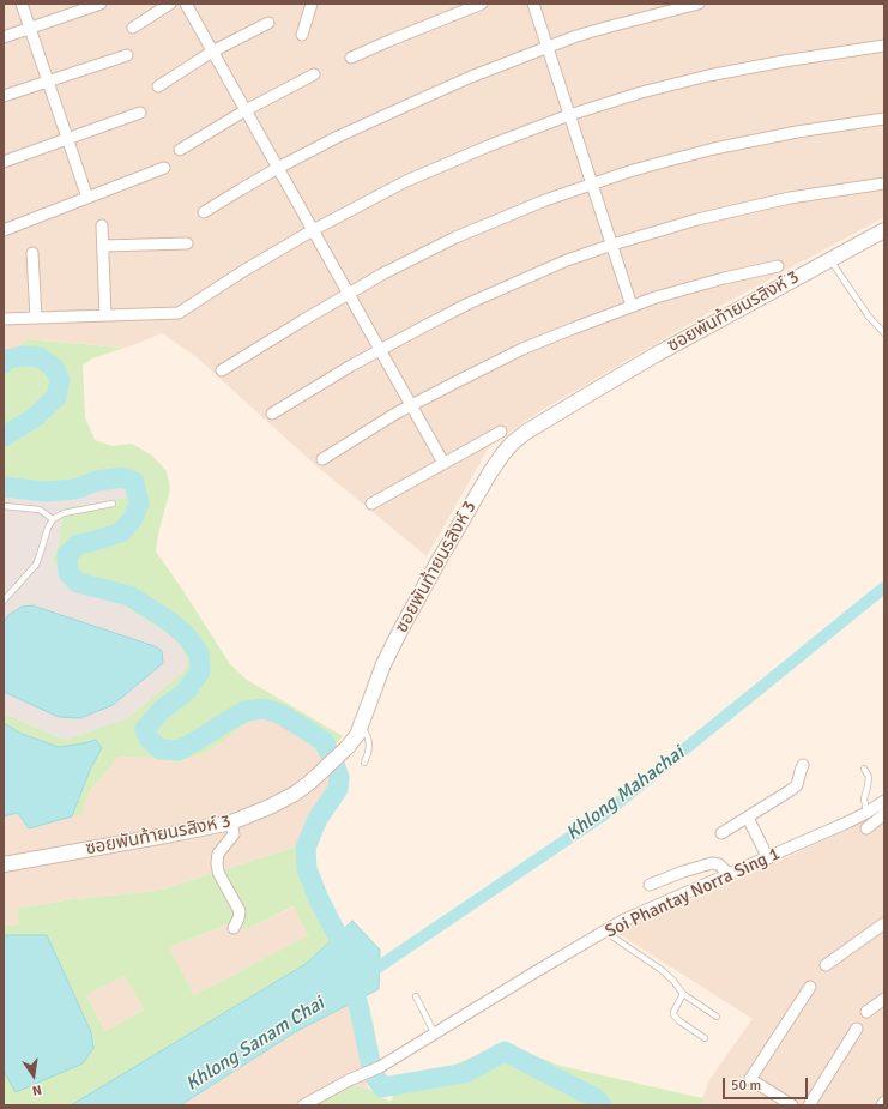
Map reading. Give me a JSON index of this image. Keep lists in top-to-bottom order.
{
  "streets": {
    "street": ["ซอยพันท้ายนรสิงห์ 3", "Soi Phantay Norra Sing 1"]
  },
  "water": ["Khlong Mahachai", "Khlong Sanam Chai"],
  "scale_bar": "50 m",
  "north": "bottom"
}
